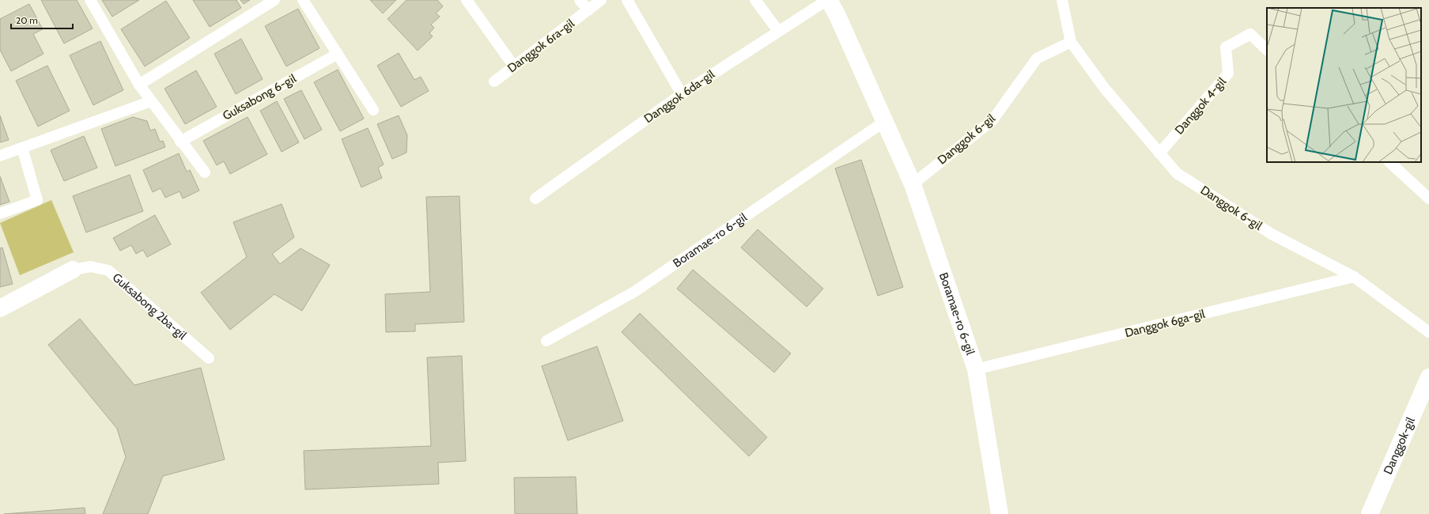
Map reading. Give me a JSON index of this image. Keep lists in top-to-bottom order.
{
  "streets": {
    "street": ["Boramae-ro 6-gil", "Guksabong 2ba-gil", "Danggok-gil"],
    "lane": [
      "Danggok 6ra-gil",
      "Danggok 6da-gil",
      "Guksabong 6-gil",
      "Danggok 4-gil",
      "Danggok 6-gil",
      "Danggok 6ga-gil"
    ]
  },
  "crossings": [
    ["Danggok 6da-gil", "Boramae-ro 6-gil"],
    ["Danggok 4-gil", "Danggok 6-gil"],
    ["Danggok 6-gil", "Boramae-ro 6-gil"],
    ["Danggok 6-gil", "Danggok 6ga-gil"],
    ["Boramae-ro 6-gil", "Danggok 6ga-gil"]
  ],
  "scale_bar": "20 m"
}
